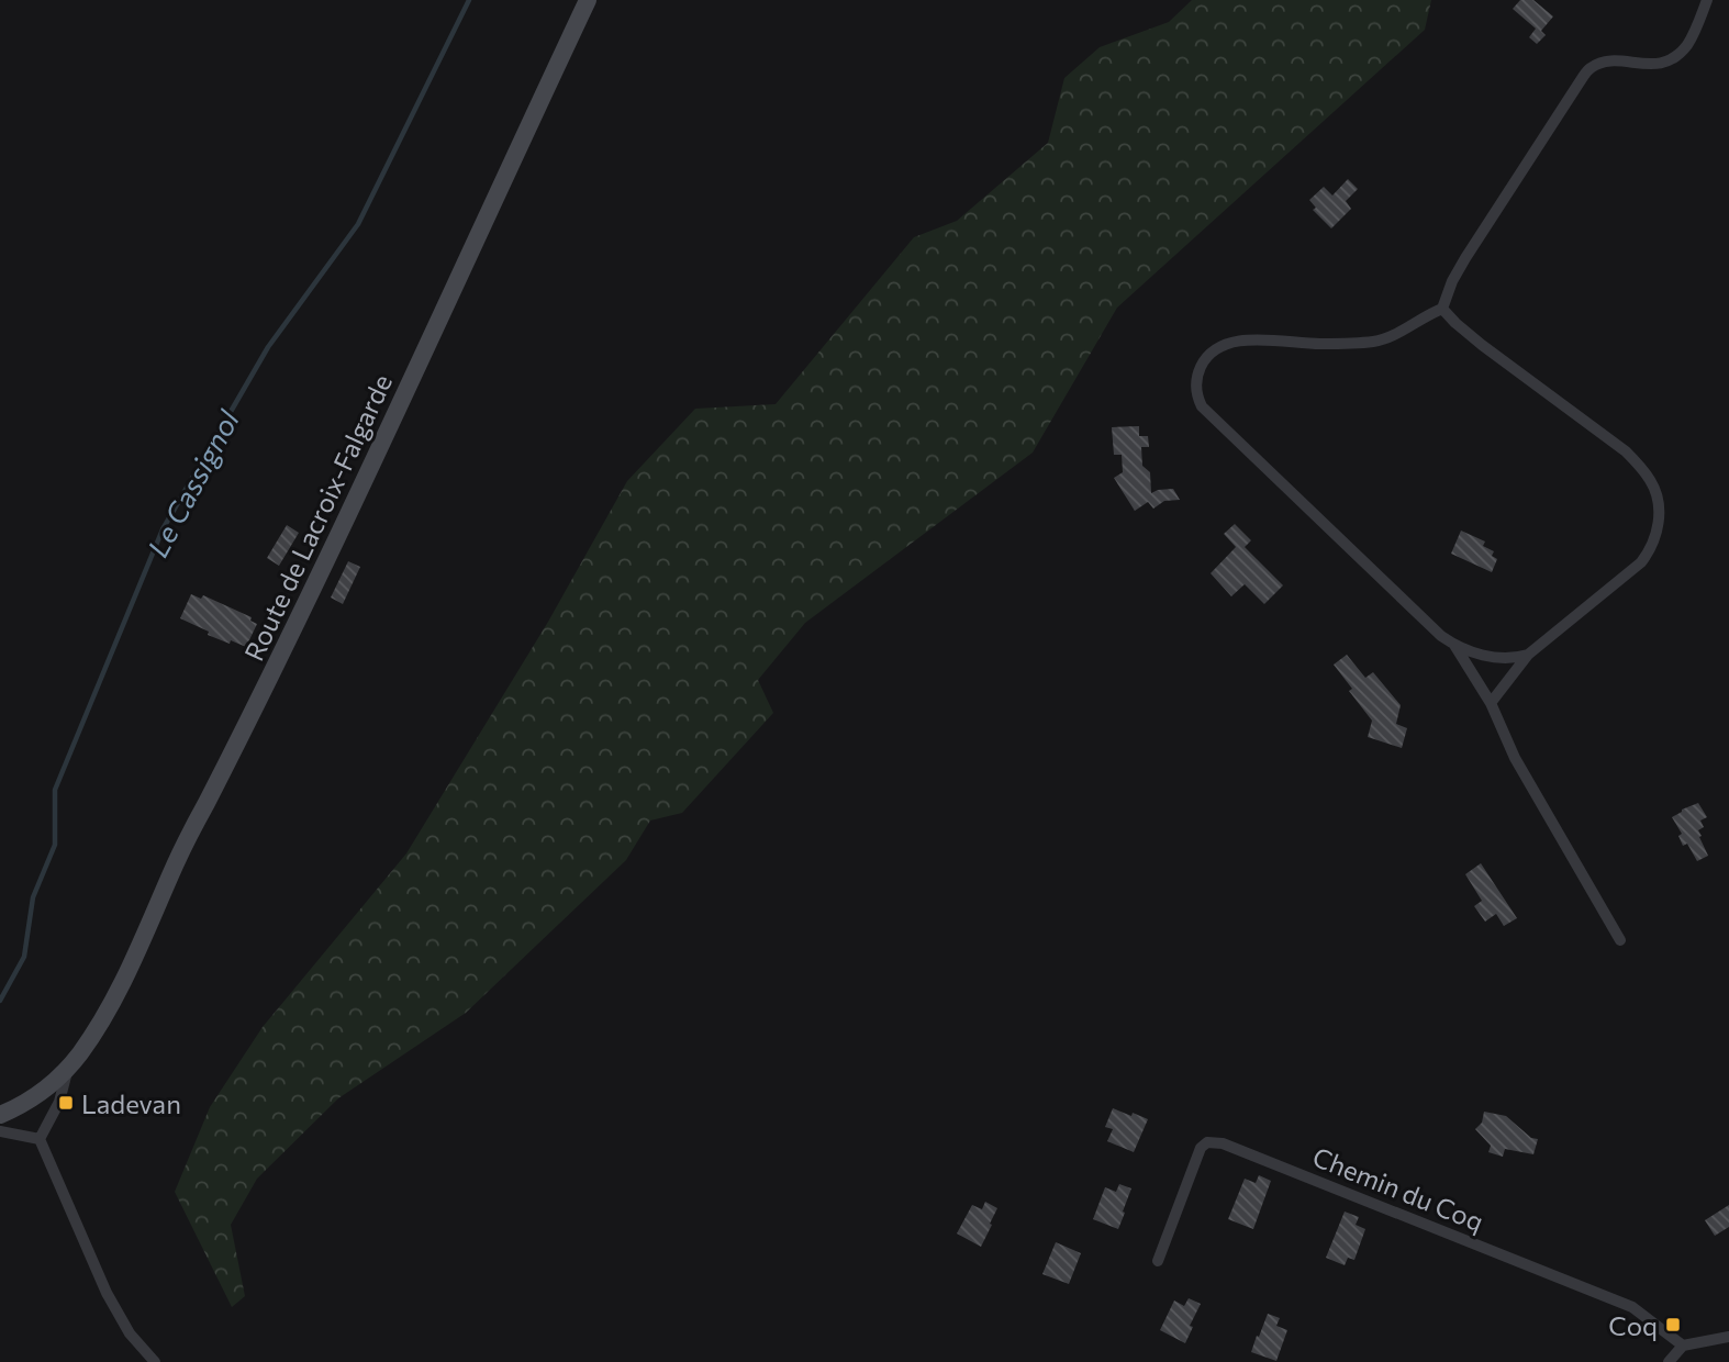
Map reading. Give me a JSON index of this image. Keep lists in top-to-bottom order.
{
  "streets": {
    "main road": ["Route de Lacroix-Falgarde"],
    "street": ["Chemin du Coq"]
  },
  "water": ["Le Cassignol"],
  "places": {
    "transit": ["Ladevan", "Coq"]
  }
}
